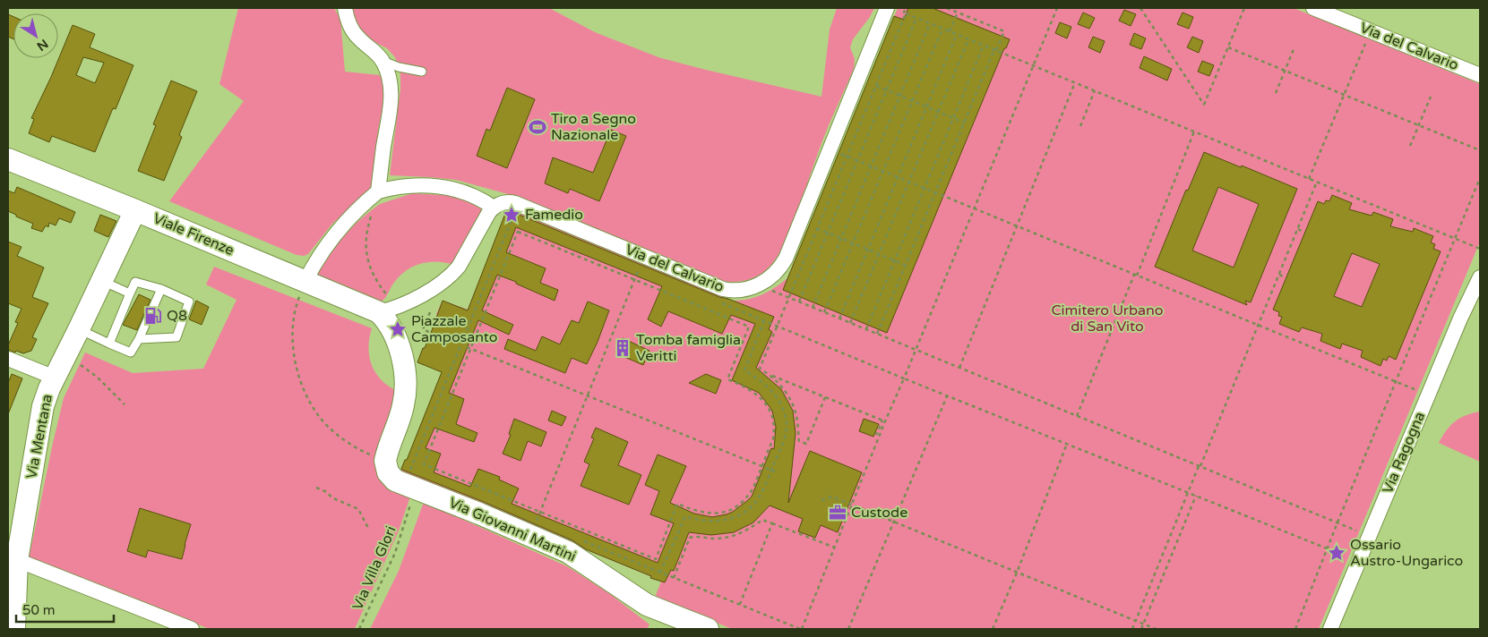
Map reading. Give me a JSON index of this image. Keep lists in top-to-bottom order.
{
  "streets": {
    "street": [
      "Via del Calvario",
      "Viale Firenze",
      "Via Mentana",
      "Via Ragogna",
      "Via Giovanni Martini"
    ],
    "path": ["Via Villa Glori"]
  },
  "crossings": [
    ["Viale Firenze", "Via Mentana"],
    ["Via Giovanni Martini", "Via Villa Glori"]
  ],
  "parks": ["Cimitero Urbano di San Vito"],
  "places": {
    "sports": ["Tiro a Segno Nazionale"],
    "place": ["Famedio", "Piazzale Camposanto", "Ossario Austro-Ungarico"],
    "fuel station": ["Q8"],
    "building": ["Tomba famiglia Veritti"],
    "office": ["Custode"]
  },
  "scale_bar": "50 m",
  "north": "bottom right"
}
